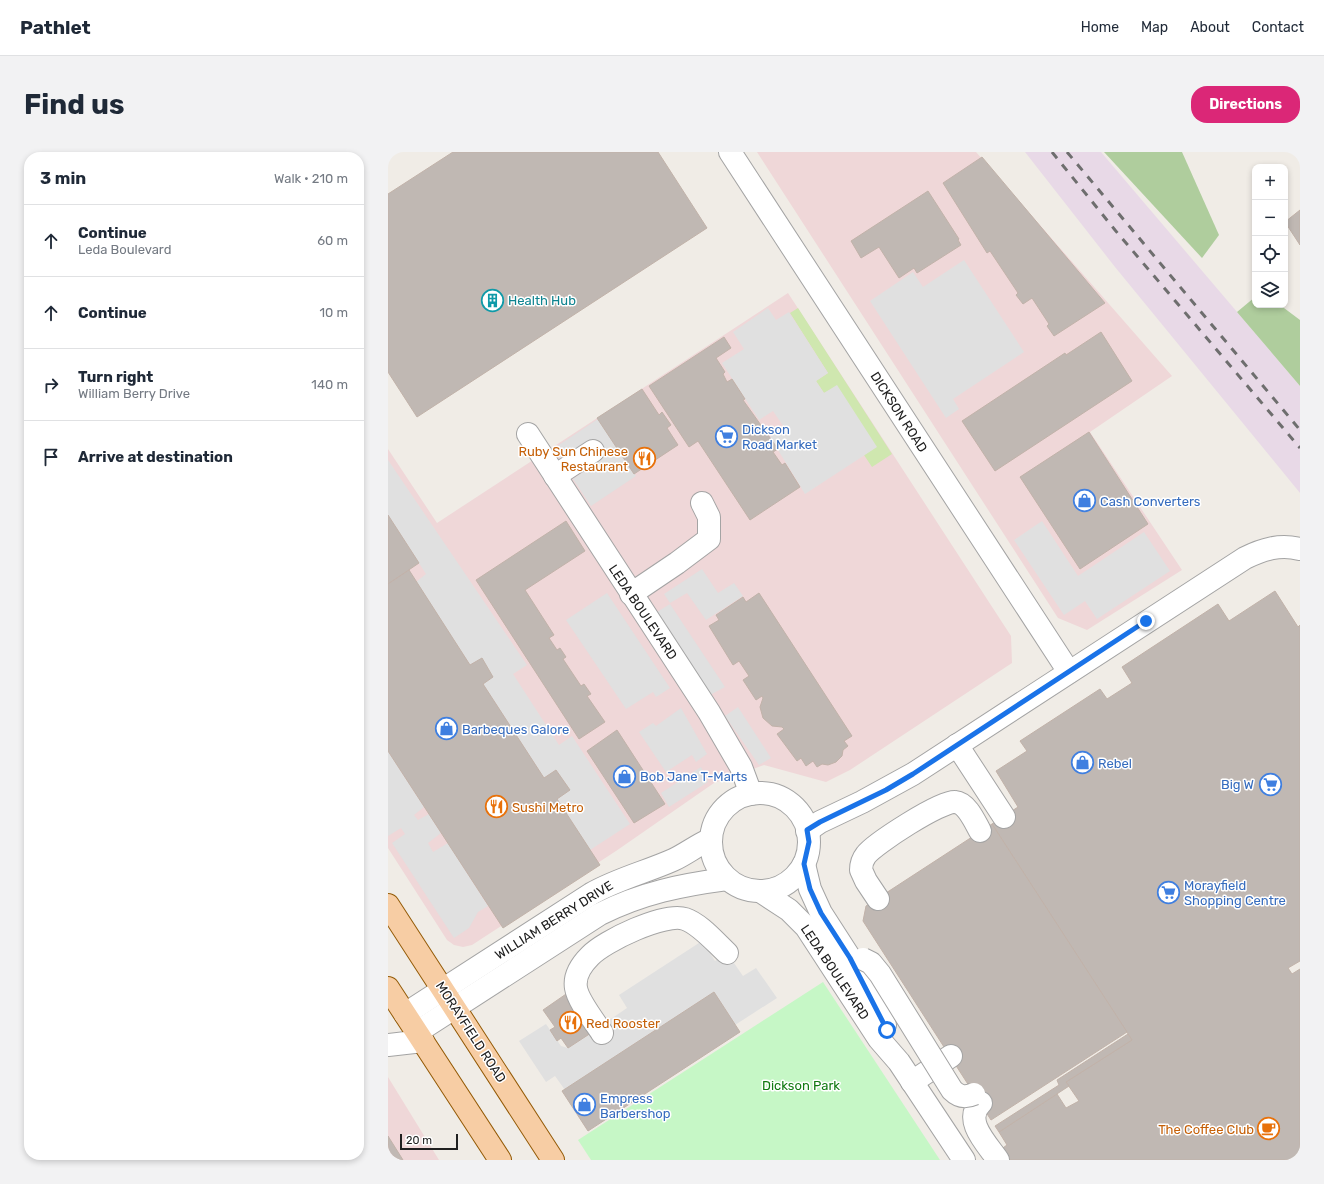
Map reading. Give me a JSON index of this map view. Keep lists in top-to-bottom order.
{
  "streets": {
    "main road": ["MORAYFIELD ROAD"],
    "street": ["DICKSON ROAD", "LEDA BOULEVARD", "WILLIAM BERRY DRIVE"]
  },
  "crossings": [
    ["LEDA BOULEVARD", "WILLIAM BERRY DRIVE"],
    ["WILLIAM BERRY DRIVE", "MORAYFIELD ROAD"]
  ],
  "parks": ["Dickson Park"],
  "places": {
    "building": ["Health Hub"],
    "supermarket": ["Dickson Road Market", "Big W", "Morayfield Shopping Centre"],
    "restaurant": ["Ruby Sun Chinese Restaurant", "Sushi Metro", "Red Rooster"],
    "shop": [
      "Cash Converters",
      "Barbeques Galore",
      "Rebel",
      "Bob Jane T-Marts",
      "Empress Barbershop"
    ],
    "cafe": ["The Coffee Club"]
  },
  "scale_bar": "20 m",
  "page": {
    "header": "Pathlet",
    "nav": [
      "Home",
      "Map",
      "About",
      "Contact"
    ],
    "buttons": "Directions",
    "title": "Find us",
    "heading": ["3 min", "Walk · 210 m"],
    "map_buttons": ["+", "−"],
    "list": [
      ["Continue", "Leda Boulevard", "60 m"],
      ["Continue", "10 m"],
      ["Turn right", "William Berry Drive", "140 m"],
      "Arrive at destination"
    ],
    "scale": "20 m"
  }
}
